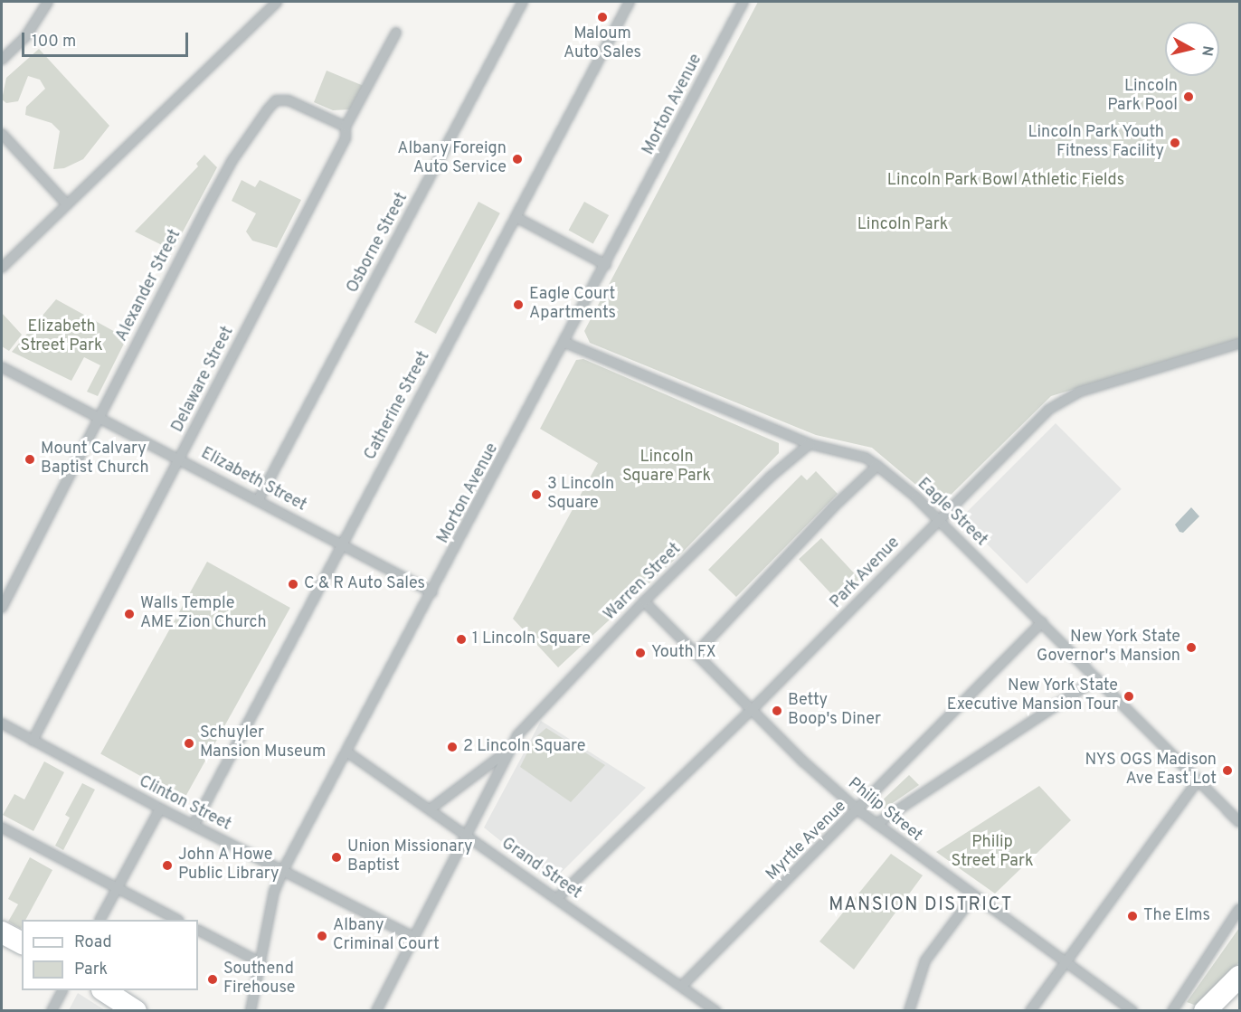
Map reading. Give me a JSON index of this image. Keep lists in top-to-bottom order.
{
  "streets": {
    "street": [
      "Morton Avenue",
      "Osborne Street",
      "Alexander Street",
      "Delaware Street",
      "Catherine Street",
      "Elizabeth Street",
      "Eagle Street",
      "Park Avenue",
      "Warren Street",
      "Clinton Street",
      "Philip Street",
      "Myrtle Avenue",
      "Grand Street"
    ]
  },
  "crossings": [
    ["Morton Avenue", "Elizabeth Street"],
    ["Morton Avenue", "Eagle Street"],
    ["Morton Avenue", "Clinton Street"],
    ["Morton Avenue", "Grand Street"],
    ["Osborne Street", "Elizabeth Street"],
    ["Alexander Street", "Delaware Street"],
    ["Alexander Street", "Elizabeth Street"],
    ["Delaware Street", "Elizabeth Street"],
    ["Delaware Street", "Clinton Street"],
    ["Catherine Street", "Elizabeth Street"],
    ["Catherine Street", "Clinton Street"],
    ["Eagle Street", "Park Avenue"],
    ["Eagle Street", "Warren Street"],
    ["Eagle Street", "Myrtle Avenue"],
    ["Park Avenue", "Philip Street"],
    ["Park Avenue", "Grand Street"],
    ["Warren Street", "Clinton Street"],
    ["Warren Street", "Philip Street"],
    ["Warren Street", "Grand Street"],
    ["Philip Street", "Myrtle Avenue"],
    ["Myrtle Avenue", "Grand Street"]
  ],
  "districts": ["MANSION DISTRICT"],
  "parks": [
    "Lincoln Park Bowl Athletic Fields",
    "Lincoln Park",
    "Elizabeth Street Park",
    "Lincoln Square Park",
    "Philip Street Park"
  ],
  "places": [
    "Maloum Auto Sales",
    "Lincoln Park Pool",
    "Lincoln Park Youth Fitness Facility",
    "Albany Foreign Auto Service",
    "Eagle Court Apartments",
    "Mount Calvary Baptist Church",
    "3 Lincoln Square",
    "C & R Auto Sales",
    "Walls Temple AME Zion Church",
    "1 Lincoln Square",
    "New York State Governor's Mansion",
    "Youth FX",
    "New York State Executive Mansion Tour",
    "Betty Boop's Diner",
    "Schuyler Mansion Museum",
    "2 Lincoln Square",
    "NYS OGS Madison Ave East Lot",
    "Union Missionary Baptist",
    "John A Howe Public Library",
    "The Elms",
    "Albany Criminal Court",
    "Southend Firehouse"
  ],
  "legend": ["Road", "Park"],
  "scale_bar": "100 m",
  "north": "right"
}
